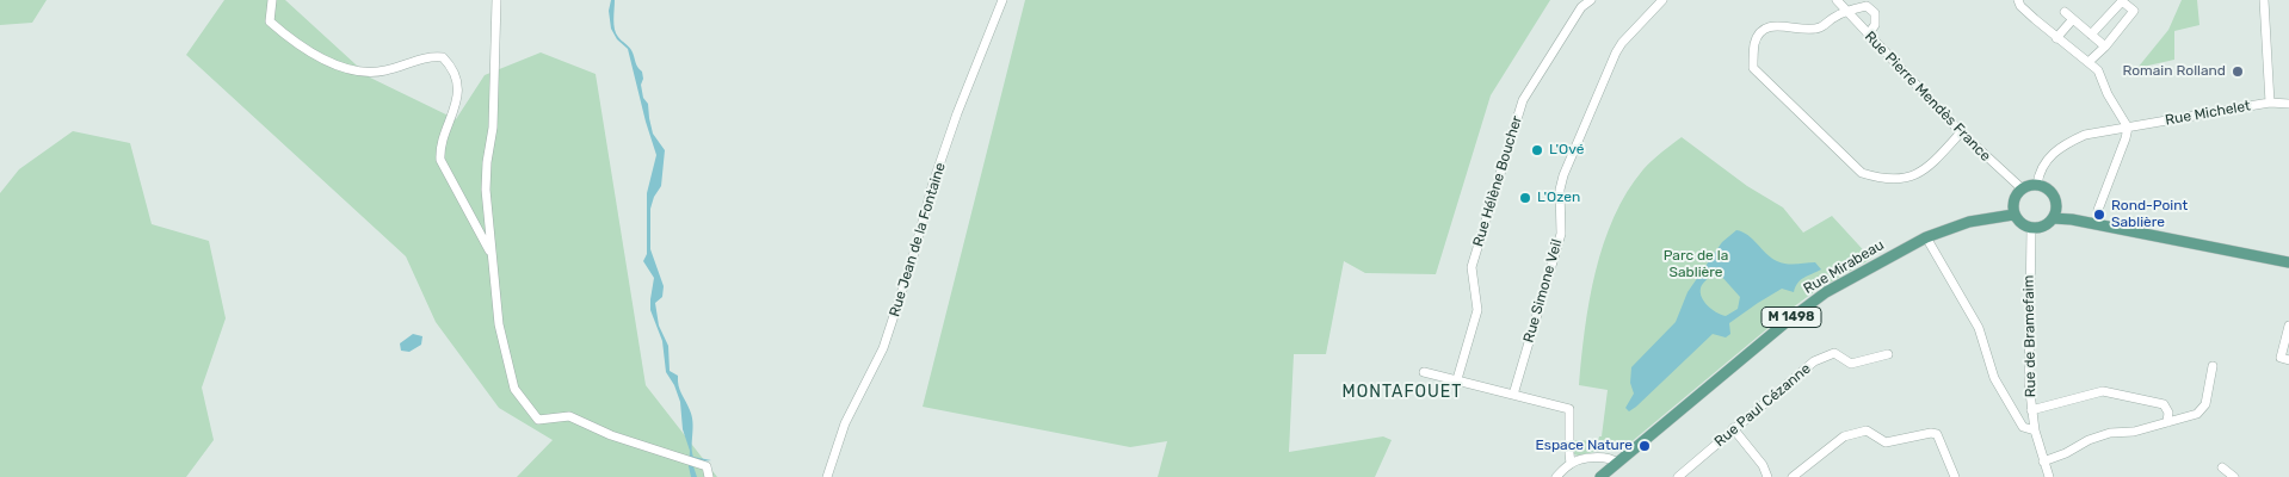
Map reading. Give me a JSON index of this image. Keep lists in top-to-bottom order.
{
  "streets": {
    "main road": ["Rue Mirabeau", "M 1498"],
    "street": [
      "Rue Pierre Mendès France",
      "Rue Michelet",
      "Rue Hélène Boucher",
      "Rue Jean de la Fontaine",
      "Rue Simone Veil",
      "Rue de Bramefaim",
      "Rue Paul Cézanne"
    ]
  },
  "crossings": [
    ["Rue Pierre Mendès France", "Rue Michelet"],
    ["Rue Pierre Mendès France", "Rue Mirabeau"],
    ["Rue Pierre Mendès France", "Rue de Bramefaim"],
    ["Rue Michelet", "Rue Mirabeau"],
    ["Rue Michelet", "Rue de Bramefaim"],
    ["Rue Mirabeau", "Rue de Bramefaim"]
  ],
  "districts": ["MONTAFOUET"],
  "parks": ["Parc de la Sablière"],
  "places": [
    "Romain Rolland",
    "L'Ové",
    "L'Ozen",
    "Rond-Point Sablière",
    "Espace Nature"
  ]
}
